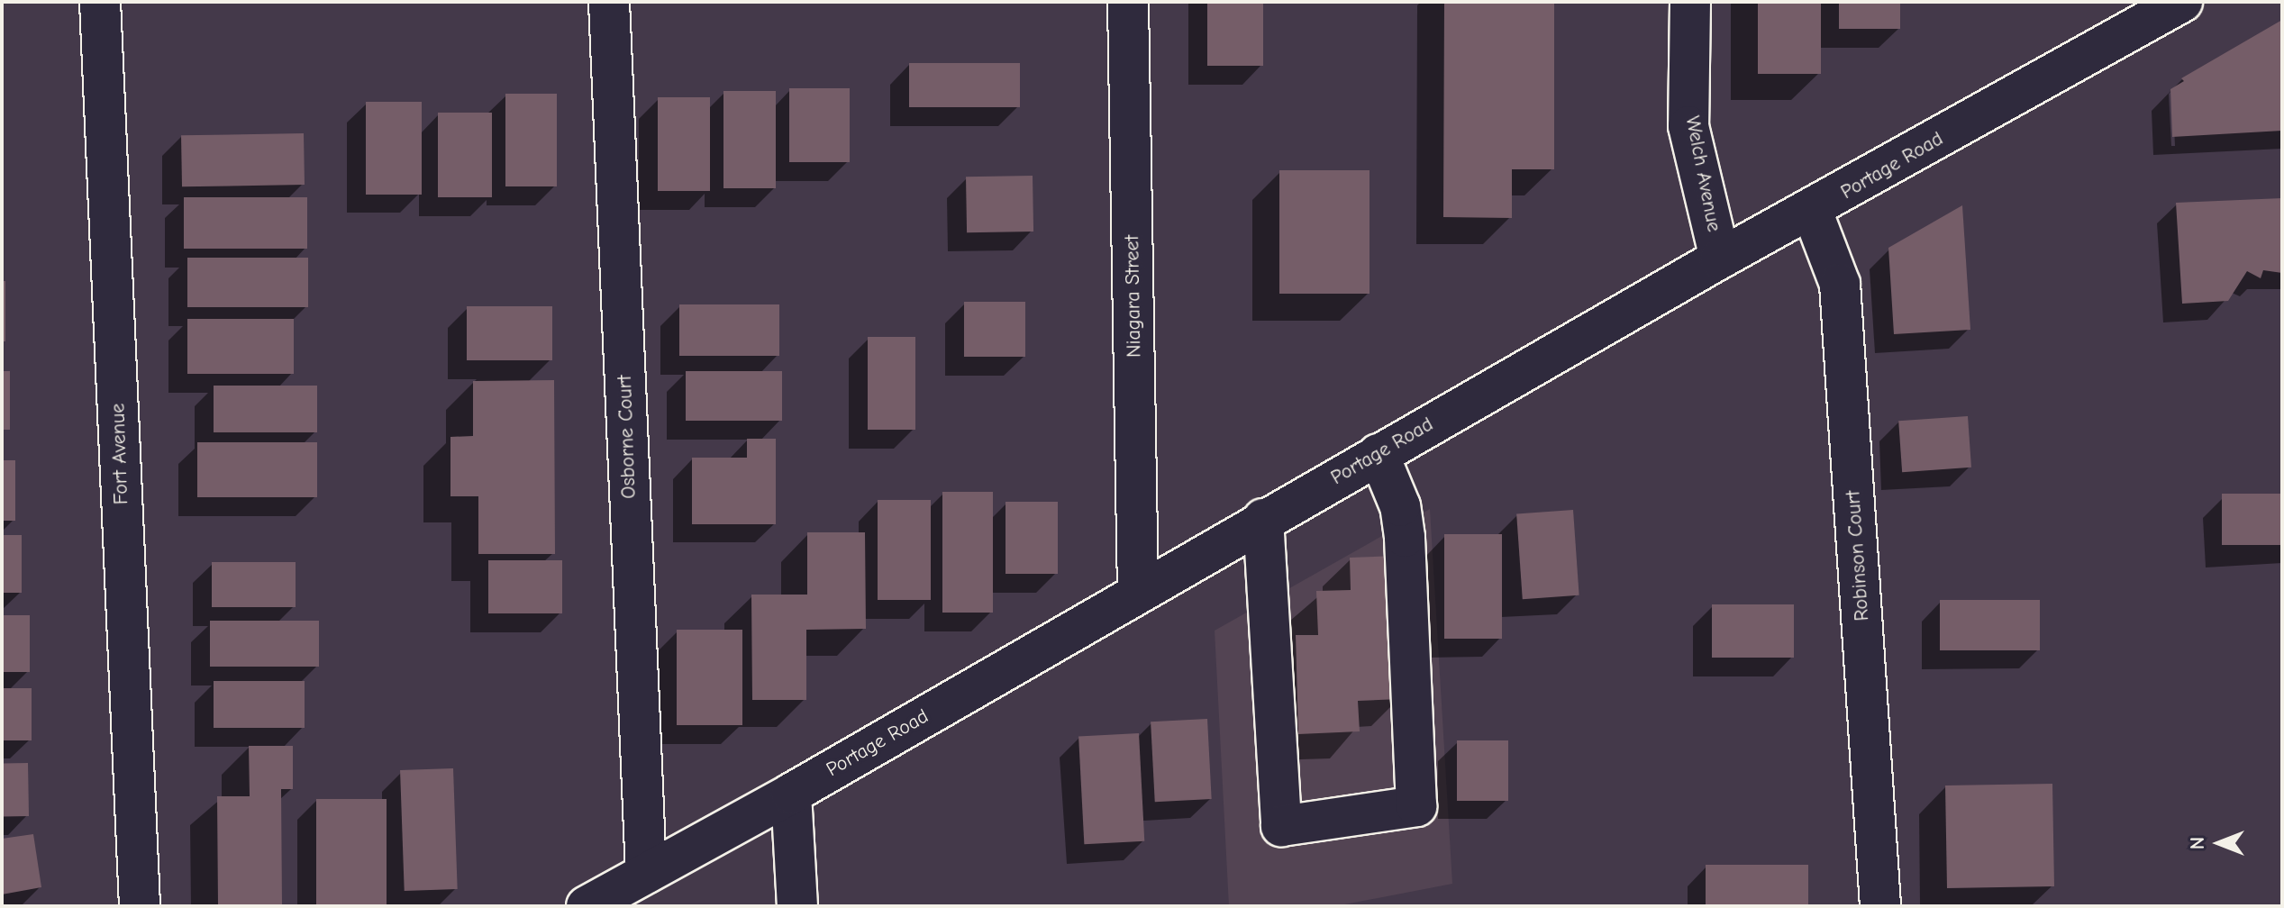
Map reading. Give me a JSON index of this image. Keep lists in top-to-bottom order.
{
  "streets": {
    "street": [
      "Portage Road",
      "Welch Avenue",
      "Niagara Street",
      "Osborne Court",
      "Fort Avenue",
      "Robinson Court"
    ]
  },
  "crossings": [
    ["Portage Road", "Welch Avenue"],
    ["Portage Road", "Niagara Street"],
    ["Portage Road", "Osborne Court"],
    ["Portage Road", "Robinson Court"]
  ],
  "north": "left"
}
